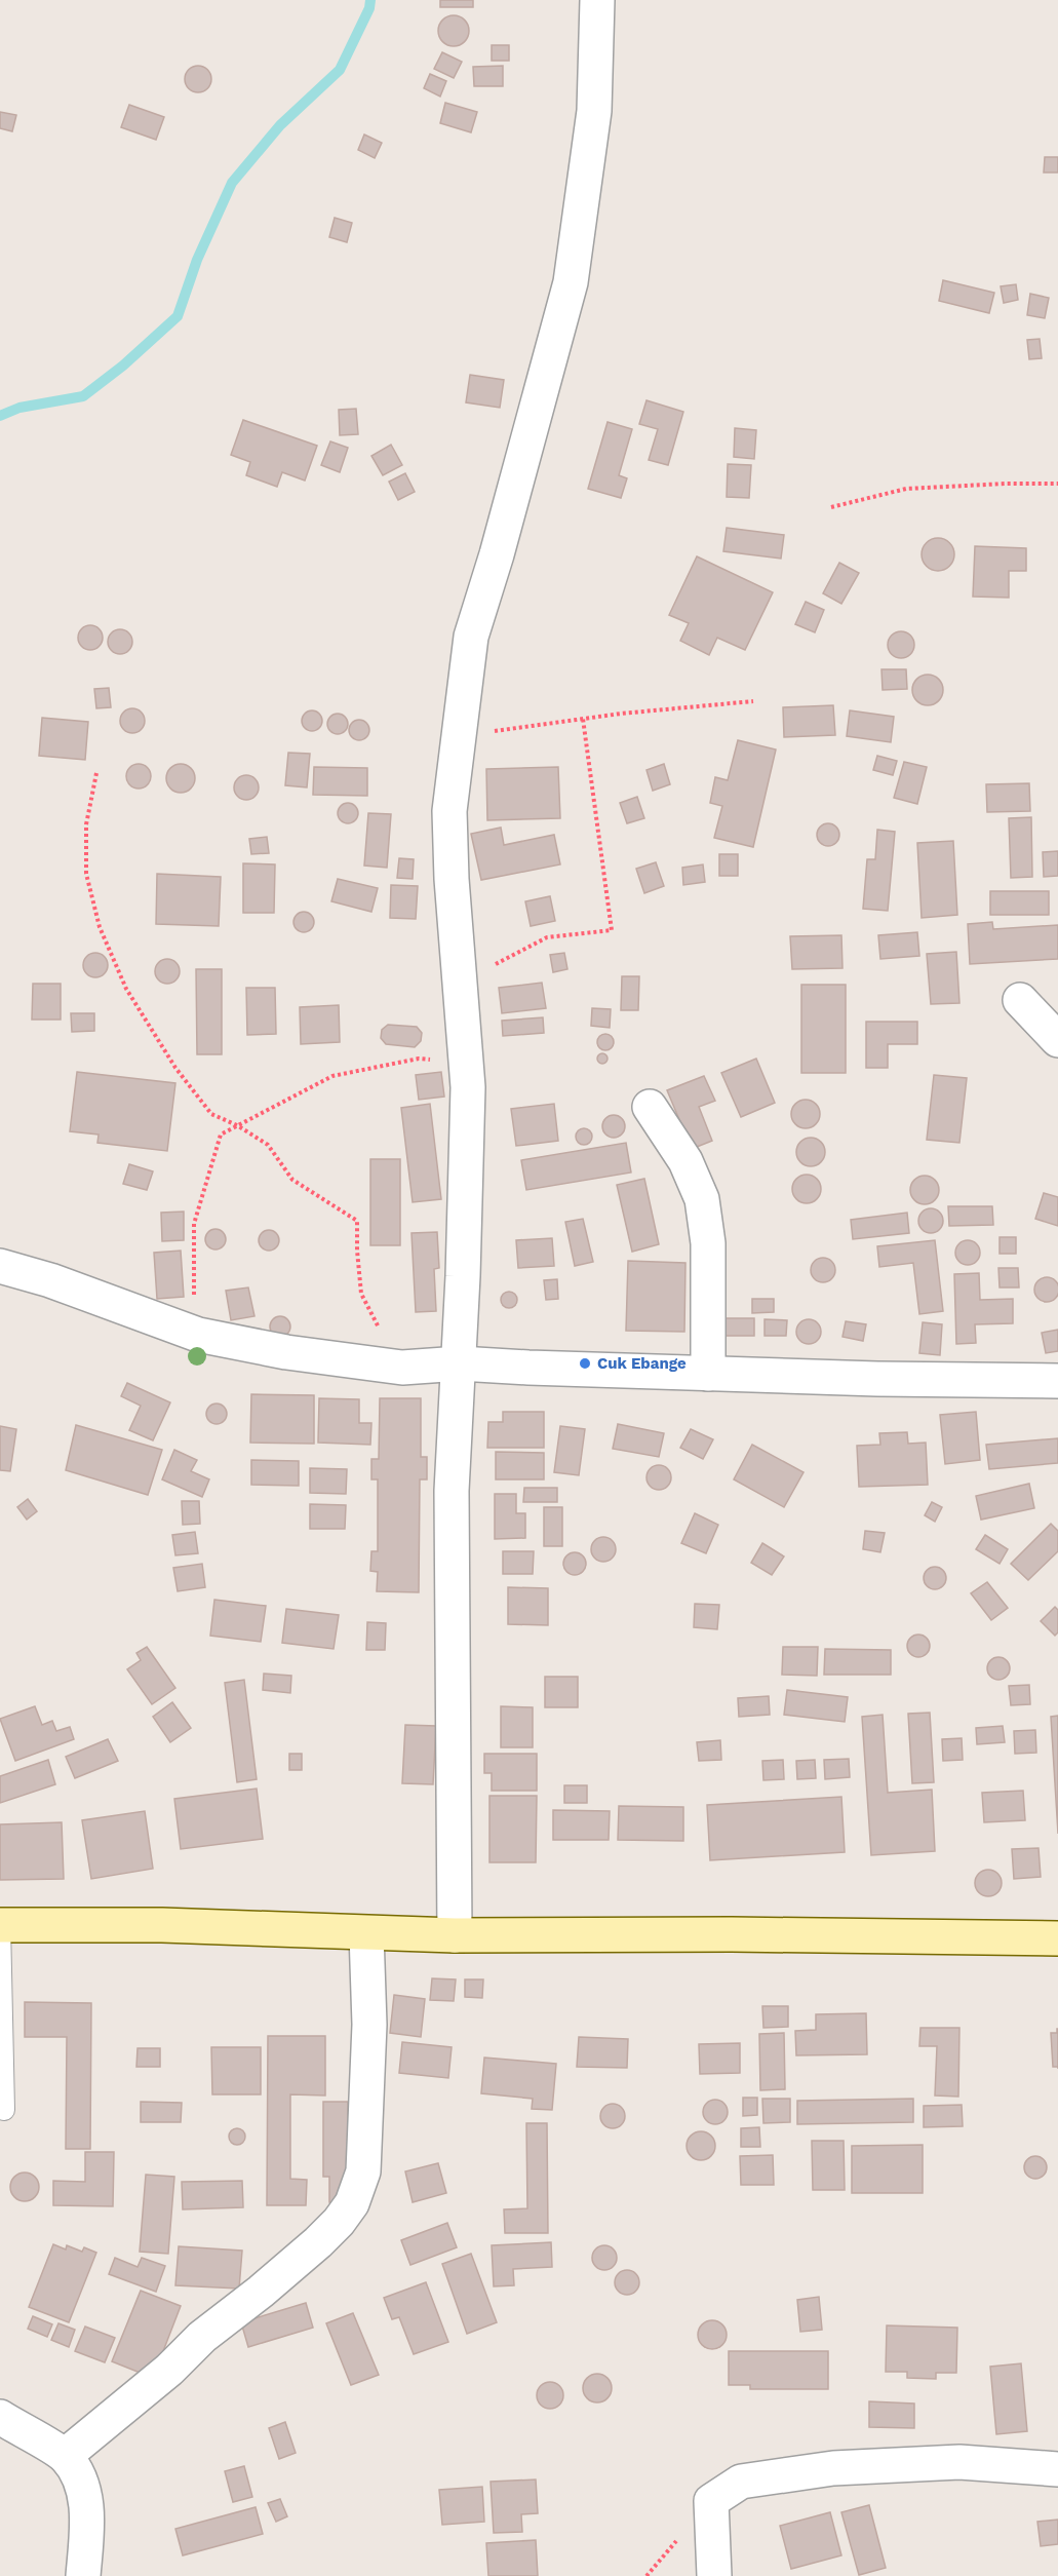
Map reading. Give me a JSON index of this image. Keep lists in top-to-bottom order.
{
  "places": ["Cuk Ebange"]
}
